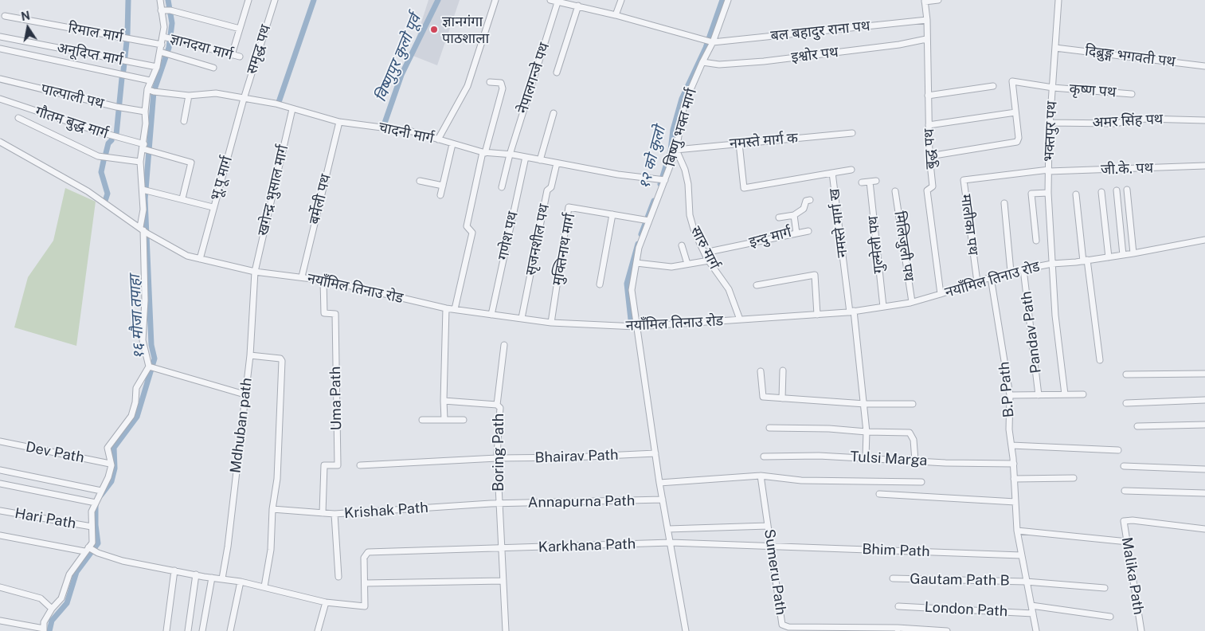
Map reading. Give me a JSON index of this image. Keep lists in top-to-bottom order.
{
  "streets": {
    "street": [
      "बल बहादुर राना पथ",
      "रिमाल मार्ग",
      "ज्ञानदया मार्ग",
      "समृद्ध पथ",
      "अनूदिप्त मार्ग",
      "इश्वोर पथ",
      "दिब्रुङ्ग भगवती पथ",
      "नेपालगन्जे पथ",
      "कृष्ण पथ",
      "पाल्पाली पथ",
      "अमर सिंह पथ",
      "गौतम बुद्ध मार्ग",
      "बिष्णु भक्त मार्ग",
      "भक्तपुर पथ",
      "चादनी मार्ग",
      "नमस्ते मार्ग क",
      "बुद्ध पथ",
      "जी.के. पथ",
      "भू.पू मार्ग",
      "खगेन्द्र भुसाल मार्ग",
      "बर्मेली पथ",
      "नमस्ते मार्ग ख",
      "मालीका पथ",
      "गणेश पथ",
      "इन्दु मार्ग",
      "सृजनशील पथ",
      "गुल्मेली पथ",
      "मिलिजुली पथ",
      "सारु मार्ग",
      "मुक्तिनाथ मार्ग",
      "नयाँमिल तिनाउ रोड",
      "Pandav Path",
      "B.P Path",
      "Uma Path",
      "Mdhuban path",
      "Dev Path",
      "Boring Path",
      "Bhairav Path",
      "Tulsi Marga",
      "Annapurna Path",
      "Krishak Path",
      "Hari Path",
      "Karkhana Path",
      "Bhim Path",
      "Sumeru Path",
      "Malika Path",
      "Gautam Path B",
      "London Path"
    ]
  },
  "crossings": [
    ["बल बहादुर राना पथ", "बिष्णु भक्त मार्ग"],
    ["बल बहादुर राना पथ", "बुद्ध पथ"],
    ["समृद्ध पथ", "चादनी मार्ग"],
    ["समृद्ध पथ", "भू.पू मार्ग"],
    ["इश्वोर पथ", "बिष्णु भक्त मार्ग"],
    ["इश्वोर पथ", "बुद्ध पथ"],
    ["दिब्रुङ्ग भगवती पथ", "भक्तपुर पथ"],
    ["नेपालगन्जे पथ", "चादनी मार्ग"],
    ["कृष्ण पथ", "भक्तपुर पथ"],
    ["अमर सिंह पथ", "भक्तपुर पथ"],
    ["बिष्णु भक्त मार्ग", "चादनी मार्ग"],
    ["बिष्णु भक्त मार्ग", "नमस्ते मार्ग क"],
    ["बिष्णु भक्त मार्ग", "सारु मार्ग"],
    ["बिष्णु भक्त मार्ग", "मुक्तिनाथ मार्ग"],
    ["बिष्णु भक्त मार्ग", "नयाँमिल तिनाउ रोड"],
    ["बिष्णु भक्त मार्ग", "Bhairav Path"],
    ["बिष्णु भक्त मार्ग", "Annapurna Path"],
    ["बिष्णु भक्त मार्ग", "Karkhana Path"],
    ["भक्तपुर पथ", "जी.के. पथ"],
    ["भक्तपुर पथ", "मालीका पथ"],
    ["भक्तपुर पथ", "नयाँमिल तिनाउ रोड"],
    ["चादनी मार्ग", "भू.पू मार्ग"],
    ["चादनी मार्ग", "खगेन्द्र भुसाल मार्ग"],
    ["चादनी मार्ग", "बर्मेली पथ"],
    ["चादनी मार्ग", "गणेश पथ"],
    ["चादनी मार्ग", "सृजनशील पथ"],
    ["नमस्ते मार्ग क", "नमस्ते मार्ग ख"],
    ["नमस्ते मार्ग क", "सारु मार्ग"],
    ["बुद्ध पथ", "नयाँमिल तिनाउ रोड"],
    ["जी.के. पथ", "मालीका पथ"],
    ["भू.पू मार्ग", "नयाँमिल तिनाउ रोड"],
    ["खगेन्द्र भुसाल मार्ग", "नयाँमिल तिनाउ रोड"],
    ["खगेन्द्र भुसाल मार्ग", "Mdhuban path"],
    ["बर्मेली पथ", "नयाँमिल तिनाउ रोड"],
    ["नमस्ते मार्ग ख", "नयाँमिल तिनाउ रोड"],
    ["नमस्ते मार्ग ख", "Tulsi Marga"],
    ["मालीका पथ", "नयाँमिल तिनाउ रोड"],
    ["गणेश पथ", "नयाँमिल तिनाउ रोड"],
    ["इन्दु मार्ग", "सारु मार्ग"],
    ["सृजनशील पथ", "नयाँमिल तिनाउ रोड"],
    ["गुल्मेली पथ", "नयाँमिल तिनाउ रोड"],
    ["मिलिजुली पथ", "नयाँमिल तिनाउ रोड"],
    ["सारु मार्ग", "नयाँमिल तिनाउ रोड"],
    ["मुक्तिनाथ मार्ग", "नयाँमिल तिनाउ रोड"],
    ["नयाँमिल तिनाउ रोड", "Pandav Path"],
    ["नयाँमिल तिनाउ रोड", "B.P Path"],
    ["नयाँमिल तिनाउ रोड", "Uma Path"],
    ["नयाँमिल तिनाउ रोड", "Mdhuban path"],
    ["B.P Path", "Tulsi Marga"],
    ["B.P Path", "Bhim Path"],
    ["B.P Path", "Gautam Path B"],
    ["B.P Path", "London Path"],
    ["Uma Path", "Krishak Path"],
    ["Boring Path", "Bhairav Path"],
    ["Boring Path", "Annapurna Path"],
    ["Boring Path", "Krishak Path"],
    ["Boring Path", "Karkhana Path"],
    ["Annapurna Path", "Krishak Path"],
    ["Karkhana Path", "Bhim Path"],
    ["Karkhana Path", "Sumeru Path"],
    ["Bhim Path", "Sumeru Path"]
  ],
  "water": ["विष्णुपुर कुलो पूर्व", "१२ को कुलो", "१६ मौजा तपाहा"],
  "places": ["ज्ञानगंगा पाठशाला"],
  "north": "top"
}
